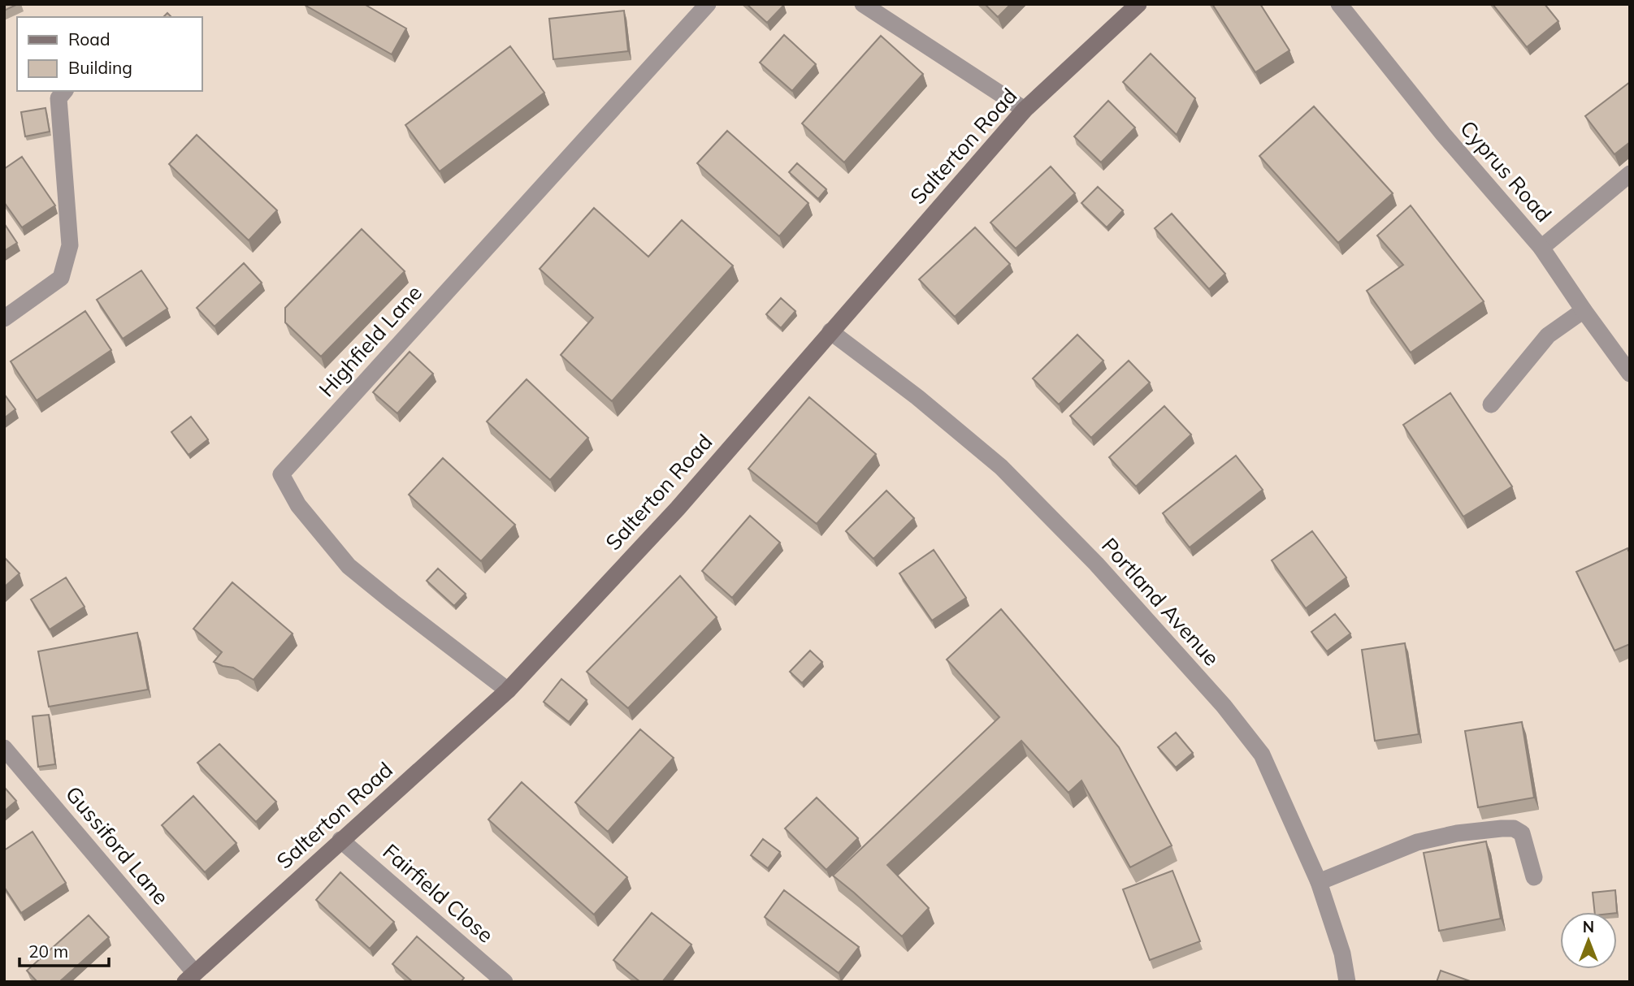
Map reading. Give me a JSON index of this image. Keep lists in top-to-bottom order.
{
  "streets": {
    "main road": ["Salterton Road"],
    "street": [
      "Cyprus Road",
      "Highfield Lane",
      "Portland Avenue",
      "Gussiford Lane",
      "Fairfield Close"
    ]
  },
  "crossings": [
    ["Salterton Road", "Highfield Lane"],
    ["Salterton Road", "Portland Avenue"],
    ["Salterton Road", "Gussiford Lane"],
    ["Salterton Road", "Fairfield Close"]
  ],
  "legend": ["Road", "Building"],
  "scale_bar": "20 m",
  "north": "top"
}
